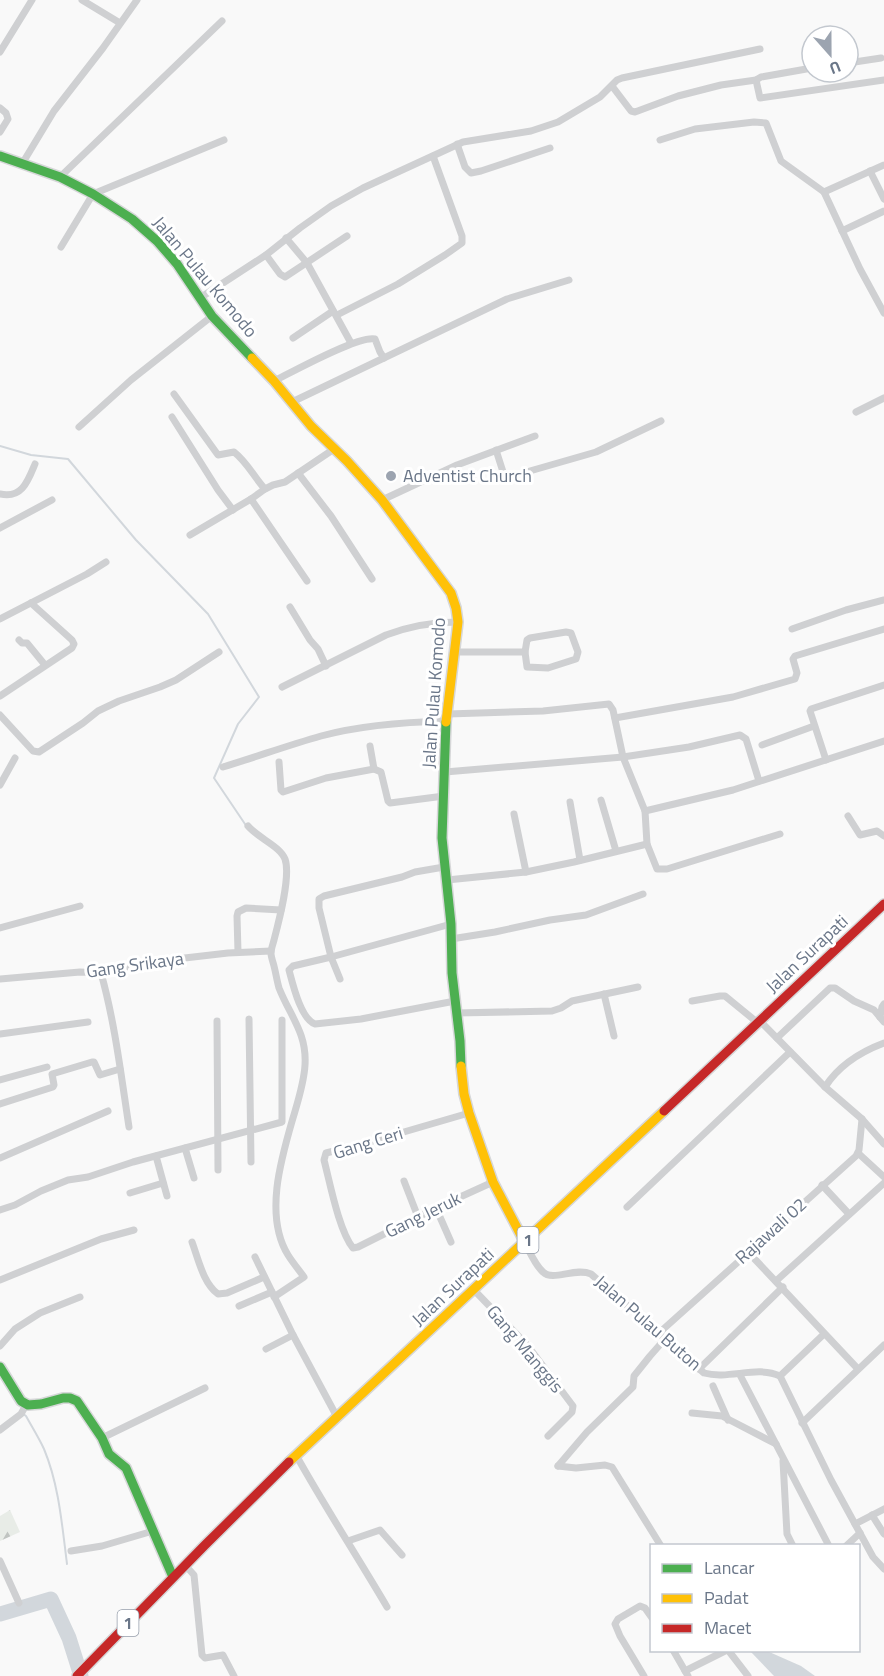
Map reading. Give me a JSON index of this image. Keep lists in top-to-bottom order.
{
  "streets": {
    "main road": ["Jalan Pulau Komodo", "Jalan Surapati", "1"],
    "street": [
      "Gang Srikaya",
      "Gang Ceri",
      "Gang Jeruk",
      "Rajawali 02",
      "Jalan Pulau Buton",
      "Gang Manggis"
    ]
  },
  "crossings": [
    ["Jalan Pulau Komodo", "Jalan Surapati"],
    ["Jalan Pulau Komodo", "Gang Ceri"],
    ["Jalan Pulau Komodo", "Gang Jeruk"],
    ["Jalan Pulau Komodo", "Jalan Pulau Buton"],
    ["Jalan Surapati", "Jalan Pulau Buton"],
    ["Jalan Surapati", "Gang Manggis"],
    ["Gang Ceri", "Gang Jeruk"],
    ["Rajawali 02", "Jalan Pulau Buton"]
  ],
  "places": ["Adventist Church"],
  "legend": ["Lancar", "Padat", "Macet"],
  "north": "bottom"
}
